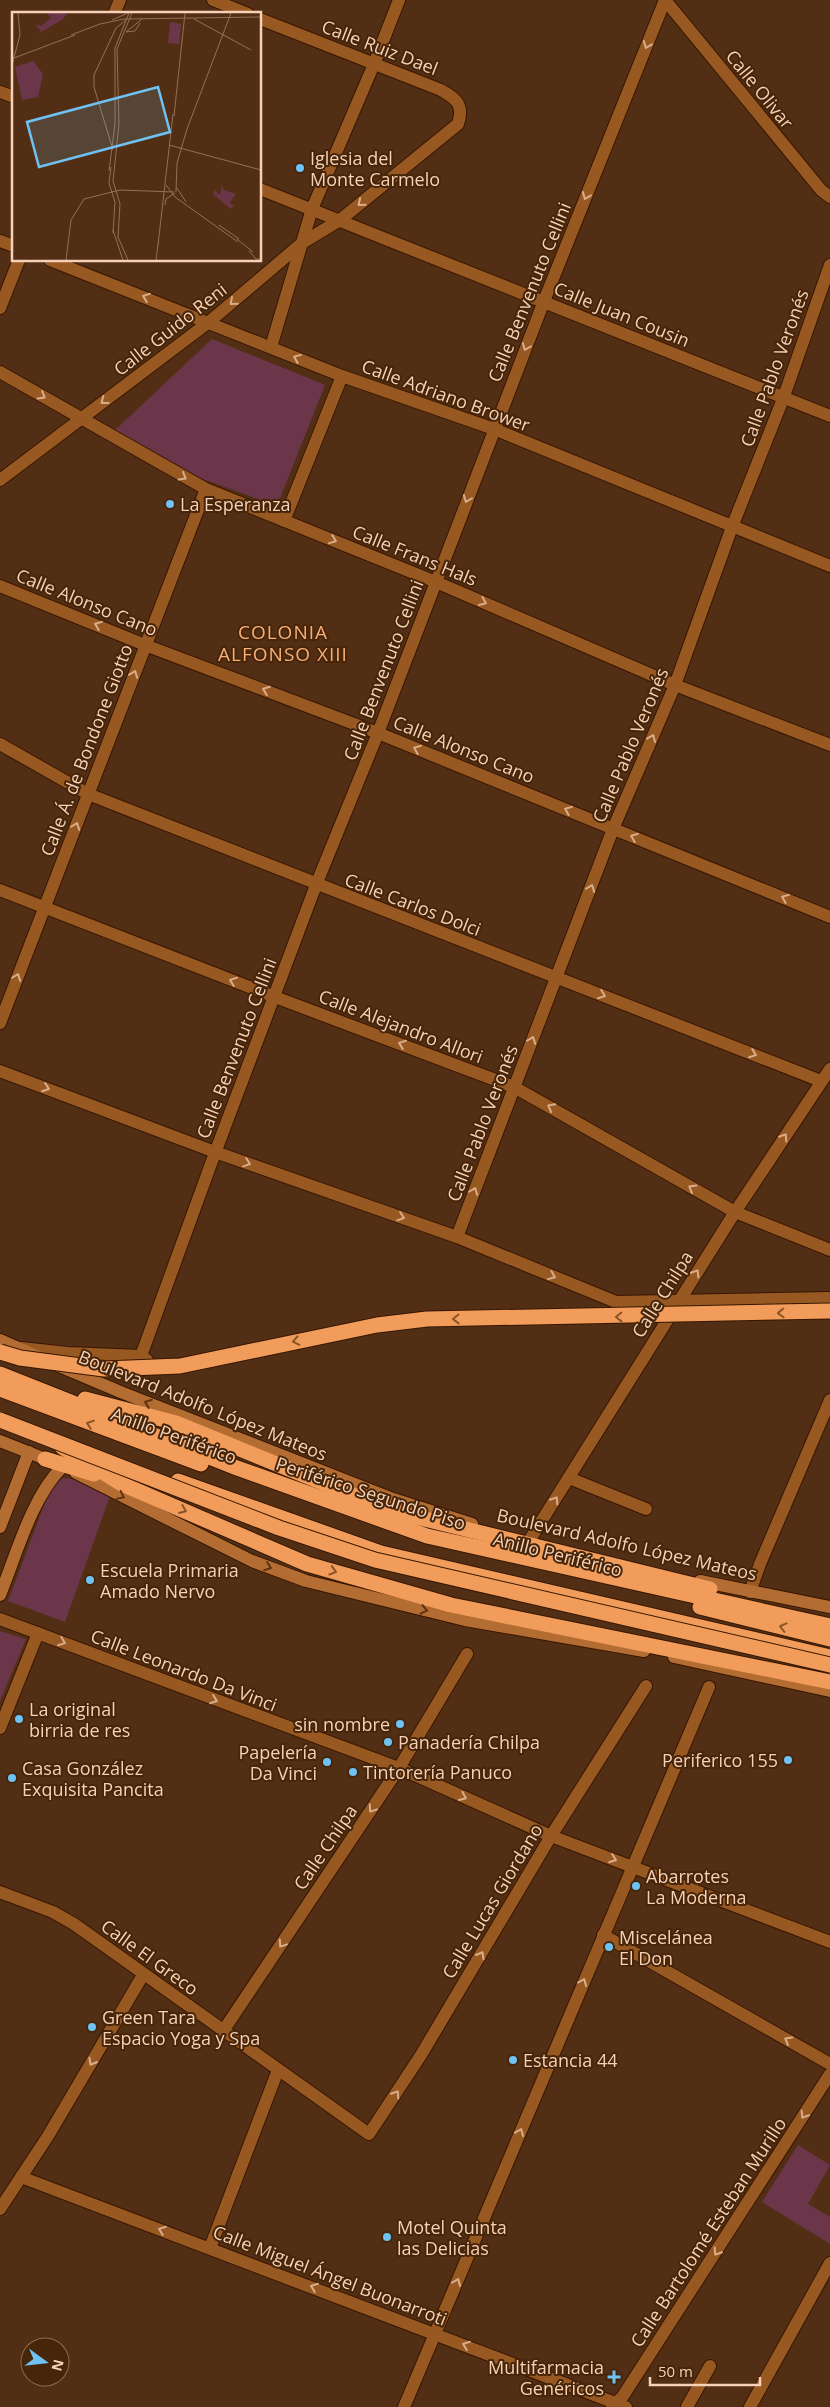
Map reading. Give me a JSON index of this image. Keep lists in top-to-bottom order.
{
  "streets": {
    "highway": ["Anillo Periférico", "Periférico Segundo Piso"],
    "main road": ["Boulevard Adolfo López Mateos"],
    "street": [
      "Calle Ruiz Dael",
      "Calle Olivar",
      "Calle Benvenuto Cellini",
      "Calle Juan Cousin",
      "Calle Guido Reni",
      "Calle Pablo Veronés",
      "Calle Adriano Brower",
      "Calle Frans Hals",
      "Calle Alonso Cano",
      "Calle Á. de Bondone Giotto",
      "Calle Carlos Dolci",
      "Calle Alejandro Allori",
      "Calle Chilpa",
      "Calle Leonardo Da Vinci",
      "Calle Lucas Giordano",
      "Calle El Greco",
      "Calle Bartolomé Esteban Murillo",
      "Calle Miguel Ángel Buonarroti"
    ]
  },
  "crossings": [
    ["Calle Ruiz Dael", "Calle Guido Reni"],
    ["Calle Olivar", "Calle Benvenuto Cellini"],
    ["Calle Benvenuto Cellini", "Calle Juan Cousin"],
    ["Calle Benvenuto Cellini", "Calle Adriano Brower"],
    ["Calle Benvenuto Cellini", "Calle Frans Hals"],
    ["Calle Benvenuto Cellini", "Calle Alonso Cano"],
    ["Calle Benvenuto Cellini", "Calle Carlos Dolci"],
    ["Calle Benvenuto Cellini", "Calle Alejandro Allori"],
    ["Calle Benvenuto Cellini", "Boulevard Adolfo López Mateos"],
    ["Calle Juan Cousin", "Calle Guido Reni"],
    ["Calle Juan Cousin", "Calle Pablo Veronés"],
    ["Calle Guido Reni", "Calle Adriano Brower"],
    ["Calle Guido Reni", "Calle Frans Hals"],
    ["Calle Pablo Veronés", "Calle Adriano Brower"],
    ["Calle Pablo Veronés", "Calle Frans Hals"],
    ["Calle Pablo Veronés", "Calle Alonso Cano"],
    ["Calle Pablo Veronés", "Calle Carlos Dolci"],
    ["Calle Pablo Veronés", "Calle Alejandro Allori"],
    ["Calle Frans Hals", "Calle Á. de Bondone Giotto"],
    ["Calle Alonso Cano", "Calle Á. de Bondone Giotto"],
    ["Calle Á. de Bondone Giotto", "Calle Carlos Dolci"],
    ["Calle Á. de Bondone Giotto", "Calle Alejandro Allori"],
    ["Calle Carlos Dolci", "Calle Chilpa"],
    ["Calle Alejandro Allori", "Calle Chilpa"],
    ["Calle Chilpa", "Boulevard Adolfo López Mateos"],
    ["Calle Chilpa", "Calle Leonardo Da Vinci"],
    ["Calle Chilpa", "Calle El Greco"],
    ["Calle Leonardo Da Vinci", "Calle Lucas Giordano"],
    ["Calle Lucas Giordano", "Calle El Greco"],
    ["Calle Bartolomé Esteban Murillo", "Calle Miguel Ángel Buonarroti"]
  ],
  "one_way": [
    "Calle Benvenuto Cellini",
    "Calle Guido Reni",
    "Calle Pablo Veronés",
    "Calle Frans Hals",
    "Calle Alonso Cano",
    "Calle Á. de Bondone Giotto",
    "Calle Alejandro Allori",
    "Calle Leonardo Da Vinci",
    "Calle Miguel Ángel Buonarroti"
  ],
  "districts": ["COLONIA ALFONSO XIII"],
  "places": {
    "other": [
      "Iglesia del Monte Carmelo",
      "La Esperanza",
      "Escuela Primaria Amado Nervo",
      "La original birria de res",
      "sin nombre",
      "Panadería Chilpa",
      "Periferico 155",
      "Papelería Da Vinci",
      "Tintorería Panuco",
      "Casa González Exquisita Pancita",
      "Abarrotes La Moderna",
      "Miscelánea El Don",
      "Green Tara Espacio Yoga y Spa",
      "Estancia 44",
      "Motel Quinta las Delicias"
    ],
    "health": ["Multifarmacia Genéricos"]
  },
  "scale_bar": "50 m",
  "north": "right"
}
